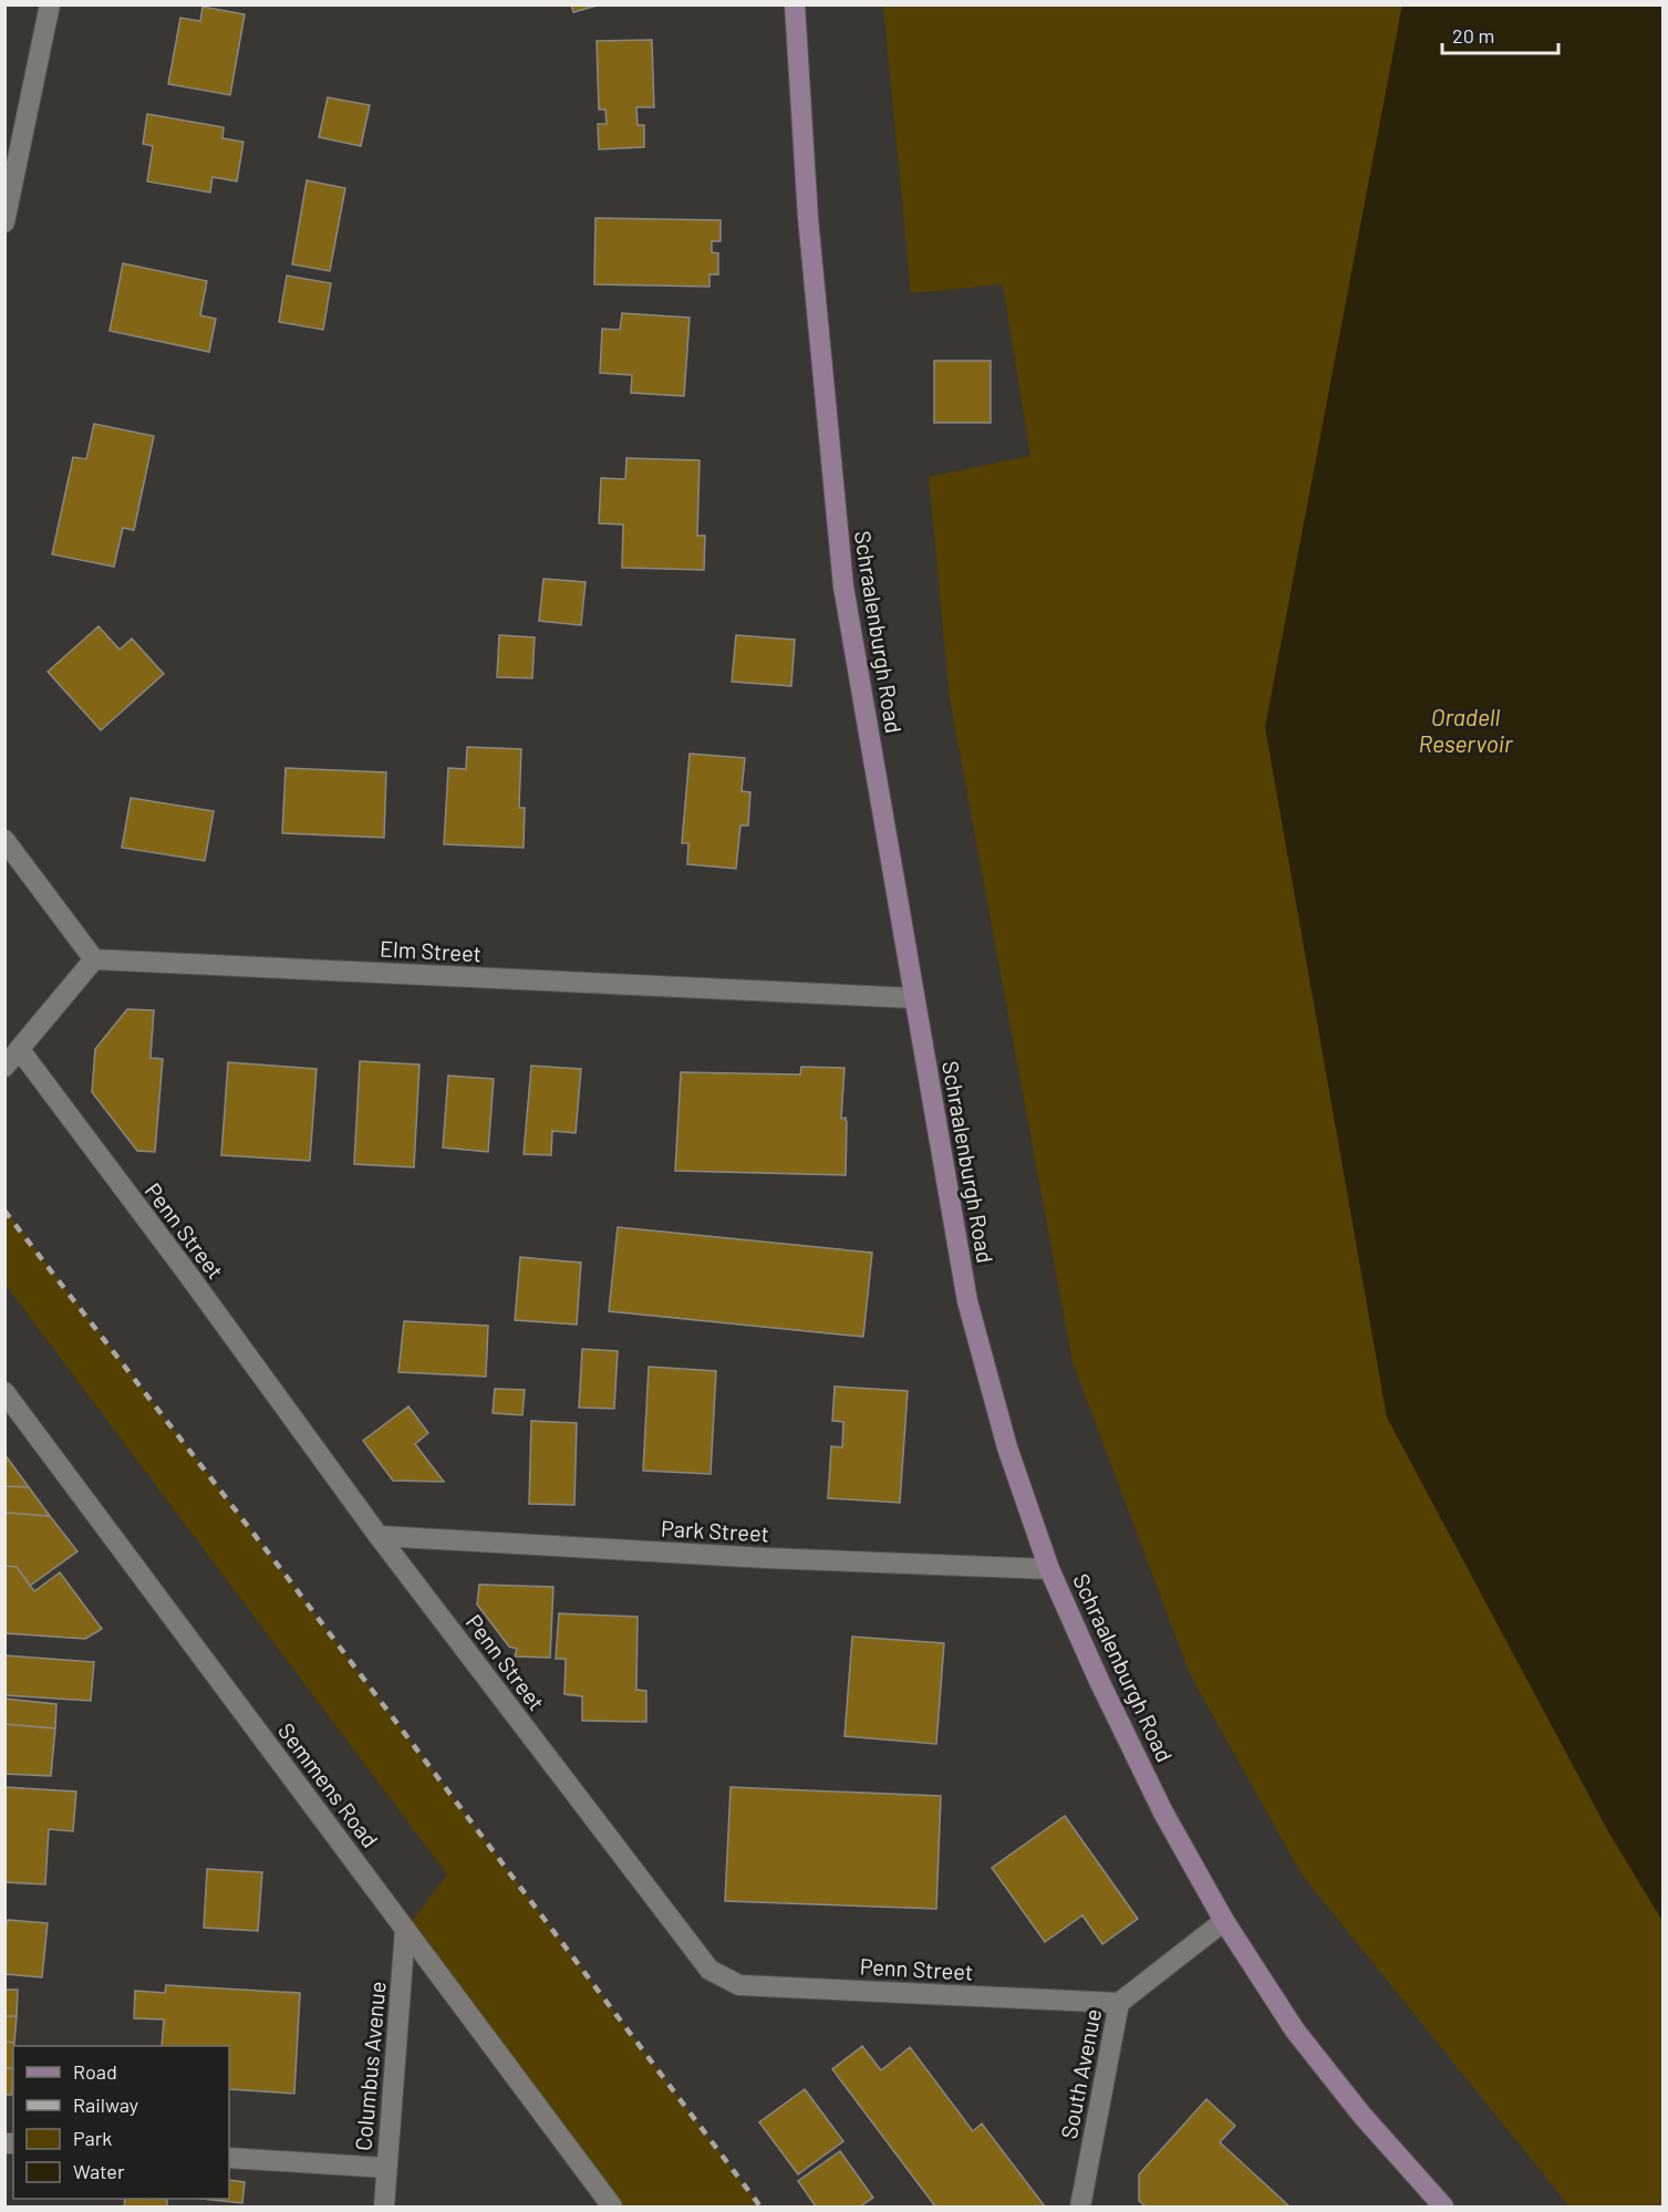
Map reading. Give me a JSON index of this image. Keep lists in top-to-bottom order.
{
  "streets": {
    "main road": ["Schraalenburgh Road"],
    "street": [
      "Elm Street",
      "Penn Street",
      "Park Street",
      "Semmens Road",
      "Columbus Avenue",
      "South Avenue"
    ]
  },
  "crossings": [
    ["Schraalenburgh Road", "Elm Street"],
    ["Schraalenburgh Road", "Park Street"],
    ["Schraalenburgh Road", "South Avenue"],
    ["Penn Street", "Park Street"],
    ["Penn Street", "South Avenue"],
    ["Semmens Road", "Columbus Avenue"]
  ],
  "water": ["Oradell Reservoir"],
  "legend": [
    "Road",
    "Railway",
    "Park",
    "Water"
  ],
  "scale_bar": "20 m"
}
